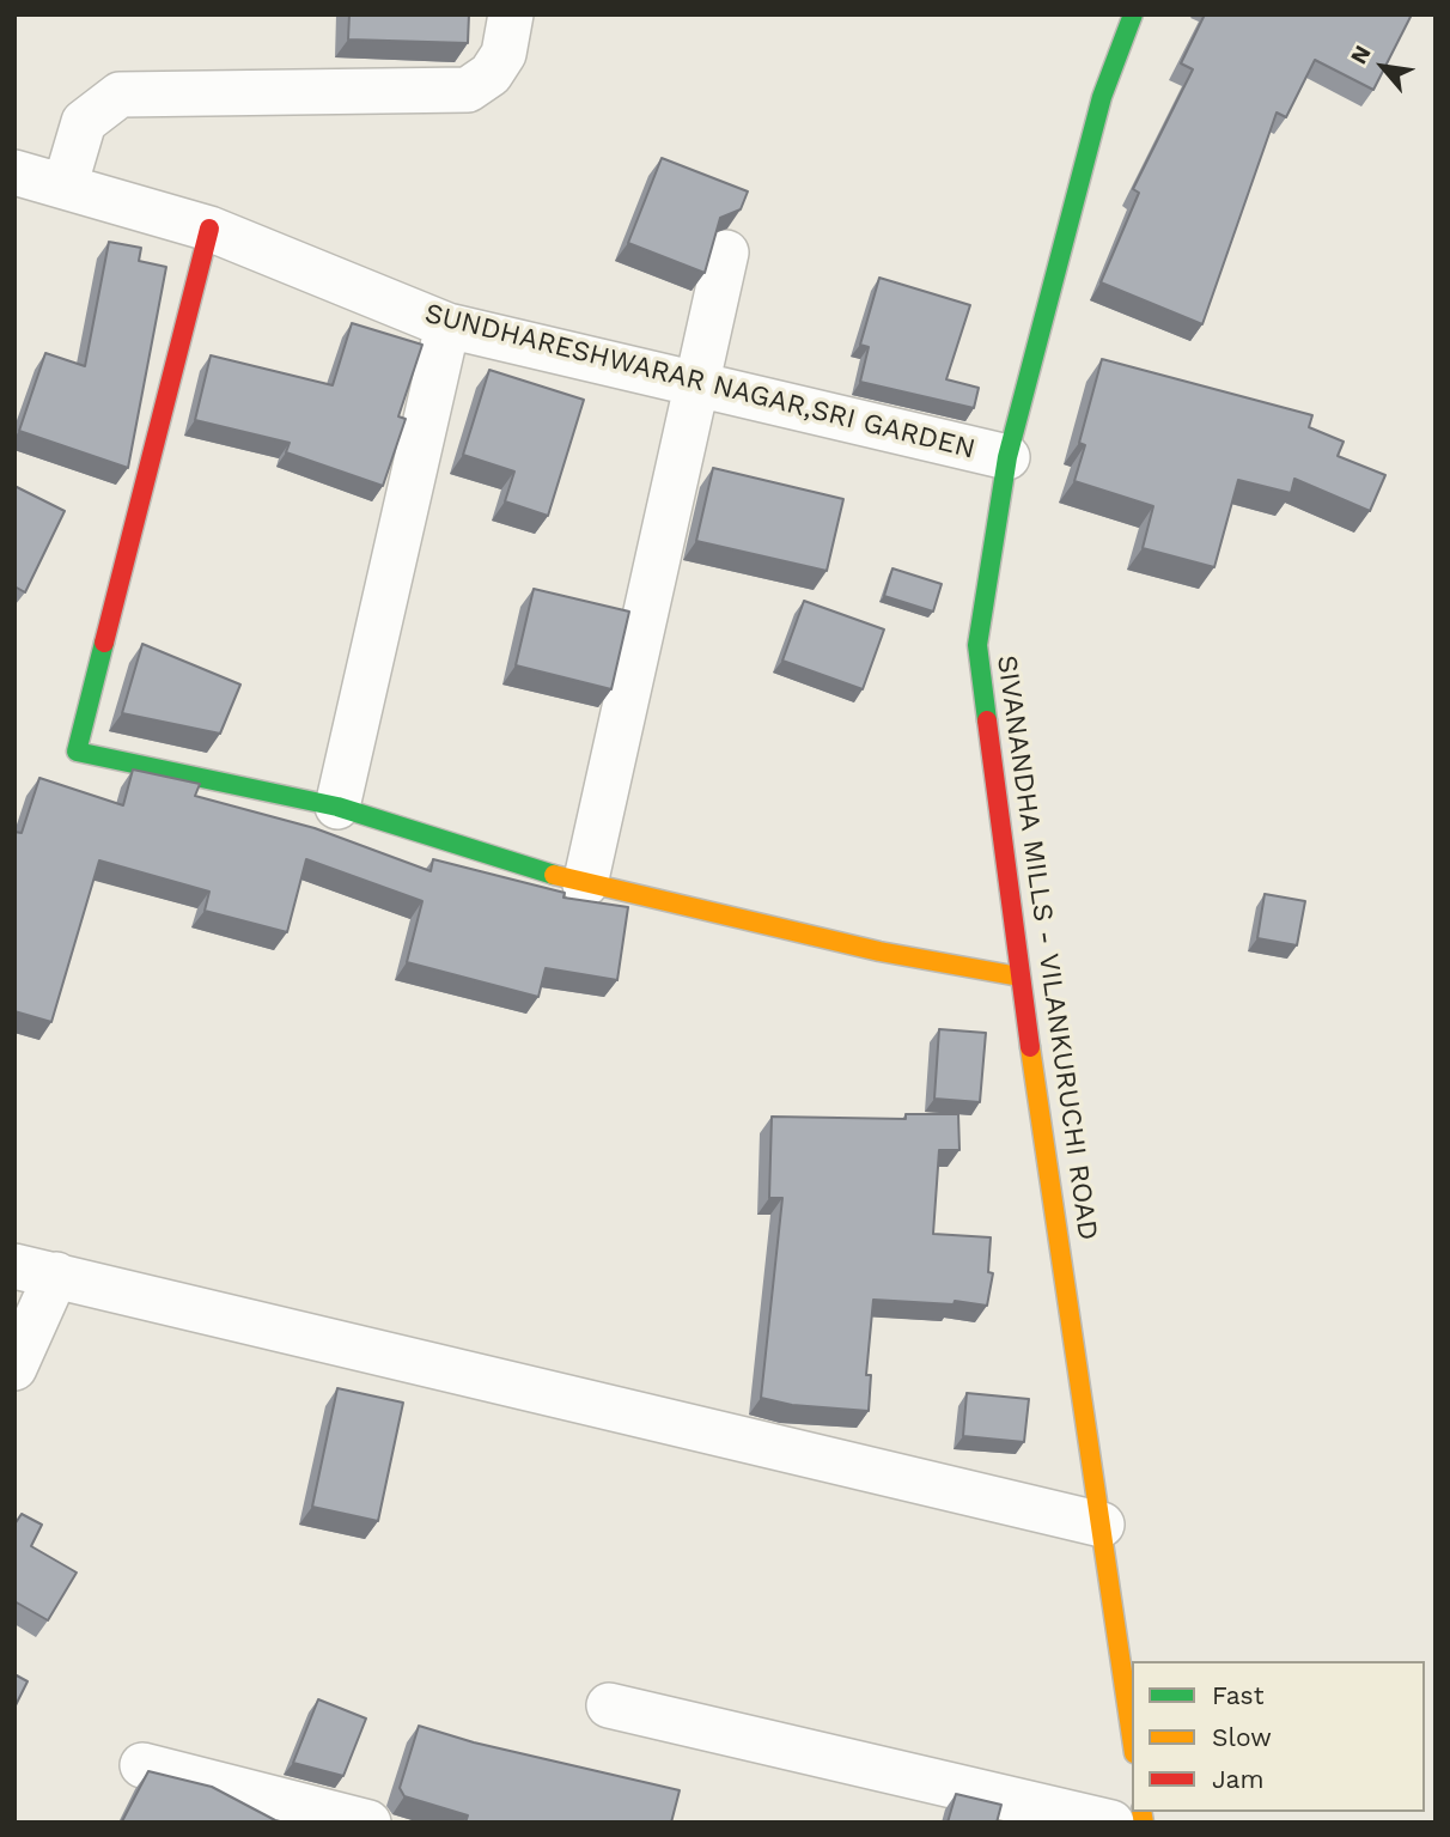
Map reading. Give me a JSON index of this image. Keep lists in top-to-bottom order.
{
  "streets": {
    "main road": ["SIVANANDHA MILLS - VILANKURUCHI ROAD"],
    "street": ["SUNDHARESHWARAR NAGAR,SRI GARDEN"]
  },
  "crossings": [
    ["SUNDHARESHWARAR NAGAR,SRI GARDEN", "SIVANANDHA MILLS - VILANKURUCHI ROAD"]
  ],
  "legend": ["Fast", "Slow", "Jam"],
  "north": "top left"
}
